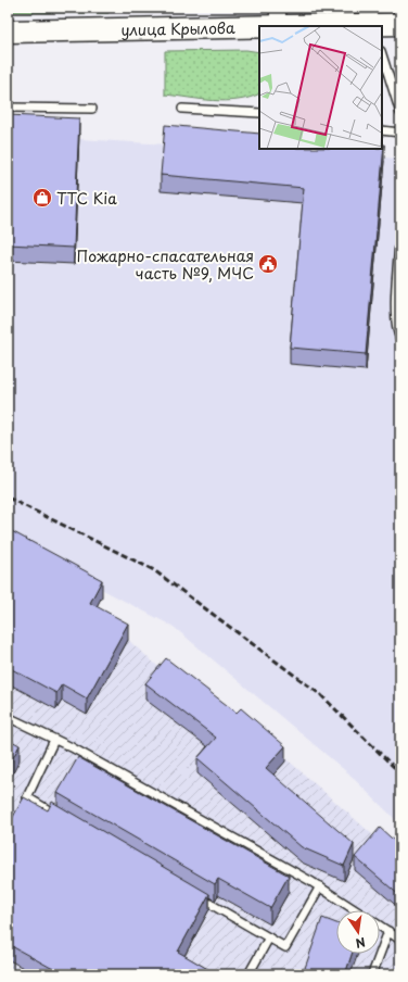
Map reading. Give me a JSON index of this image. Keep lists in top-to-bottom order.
{
  "streets": {
    "main road": ["улица Крылова"]
  },
  "places": {
    "shop": ["ТТС Kia"],
    "public building": ["Пожарно-спасательная часть №9, МЧС"]
  },
  "north": "bottom"
}
